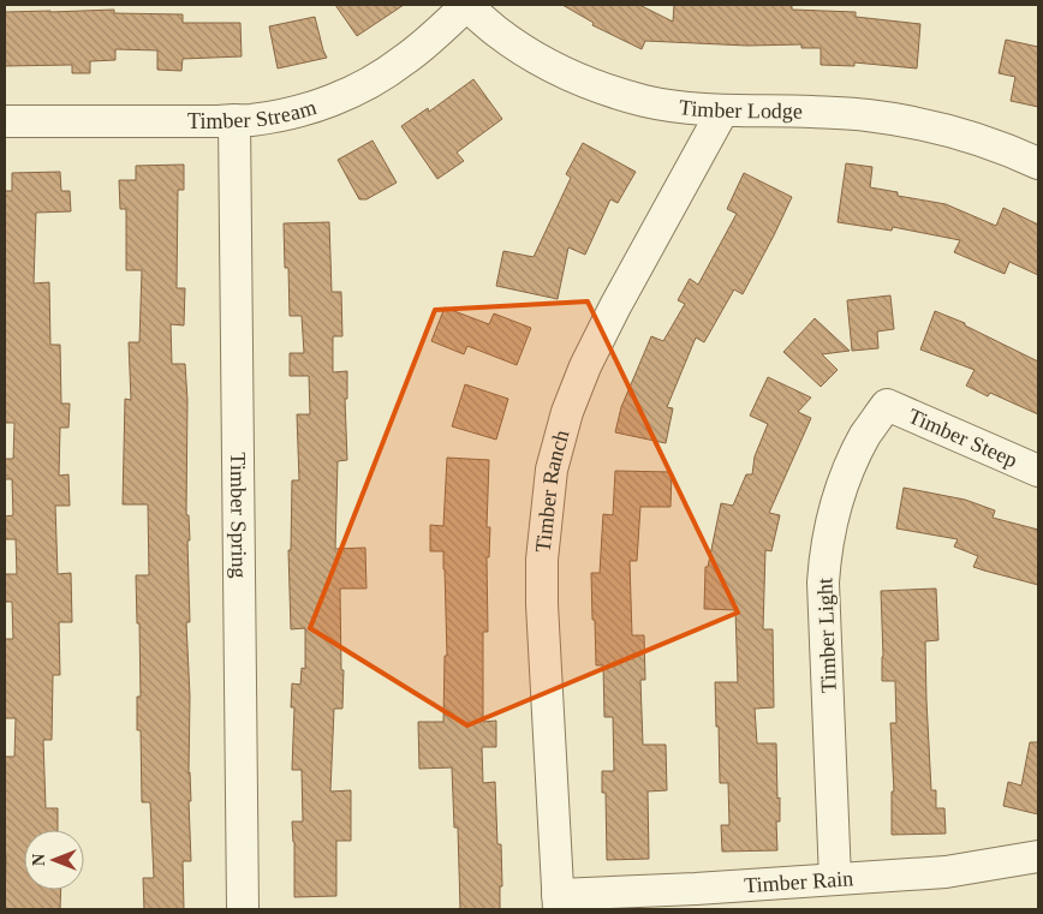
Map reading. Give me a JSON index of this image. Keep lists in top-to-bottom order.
{
  "streets": {
    "street": [
      "Timber Lodge",
      "Timber Stream",
      "Timber Steep",
      "Timber Ranch",
      "Timber Spring",
      "Timber Light",
      "Timber Rain"
    ]
  },
  "crossings": [
    ["Timber Lodge", "Timber Stream"],
    ["Timber Lodge", "Timber Ranch"],
    ["Timber Stream", "Timber Spring"],
    ["Timber Steep", "Timber Light"],
    ["Timber Ranch", "Timber Rain"],
    ["Timber Light", "Timber Rain"]
  ],
  "north": "left"
}
